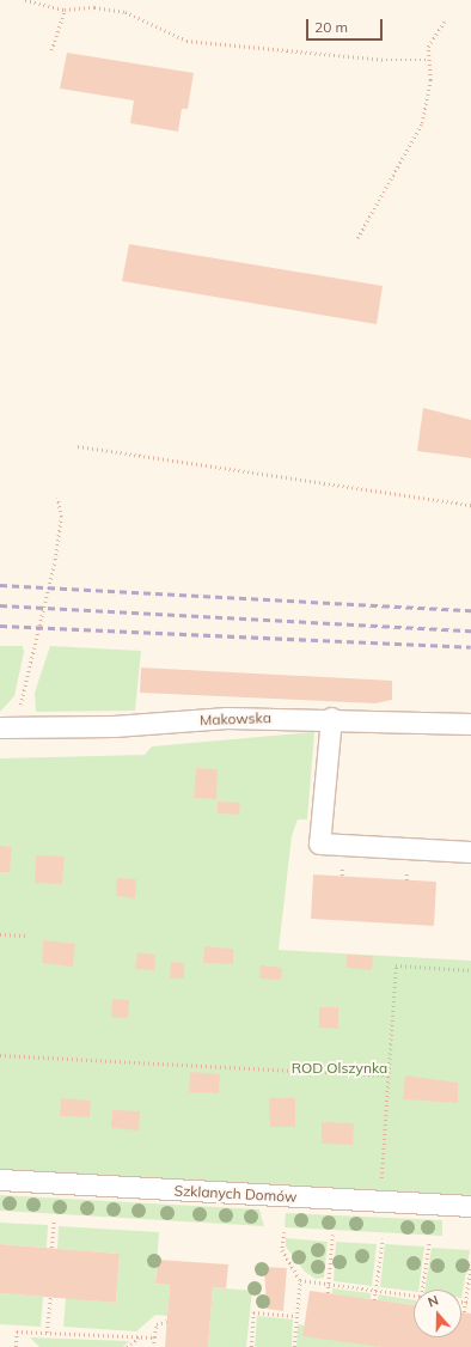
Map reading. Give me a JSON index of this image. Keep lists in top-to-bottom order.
{
  "streets": {
    "street": ["Makowska", "Szklanych Domów"]
  },
  "parks": ["ROD Olszynka"],
  "scale_bar": "20 m",
  "north": "top"
}
